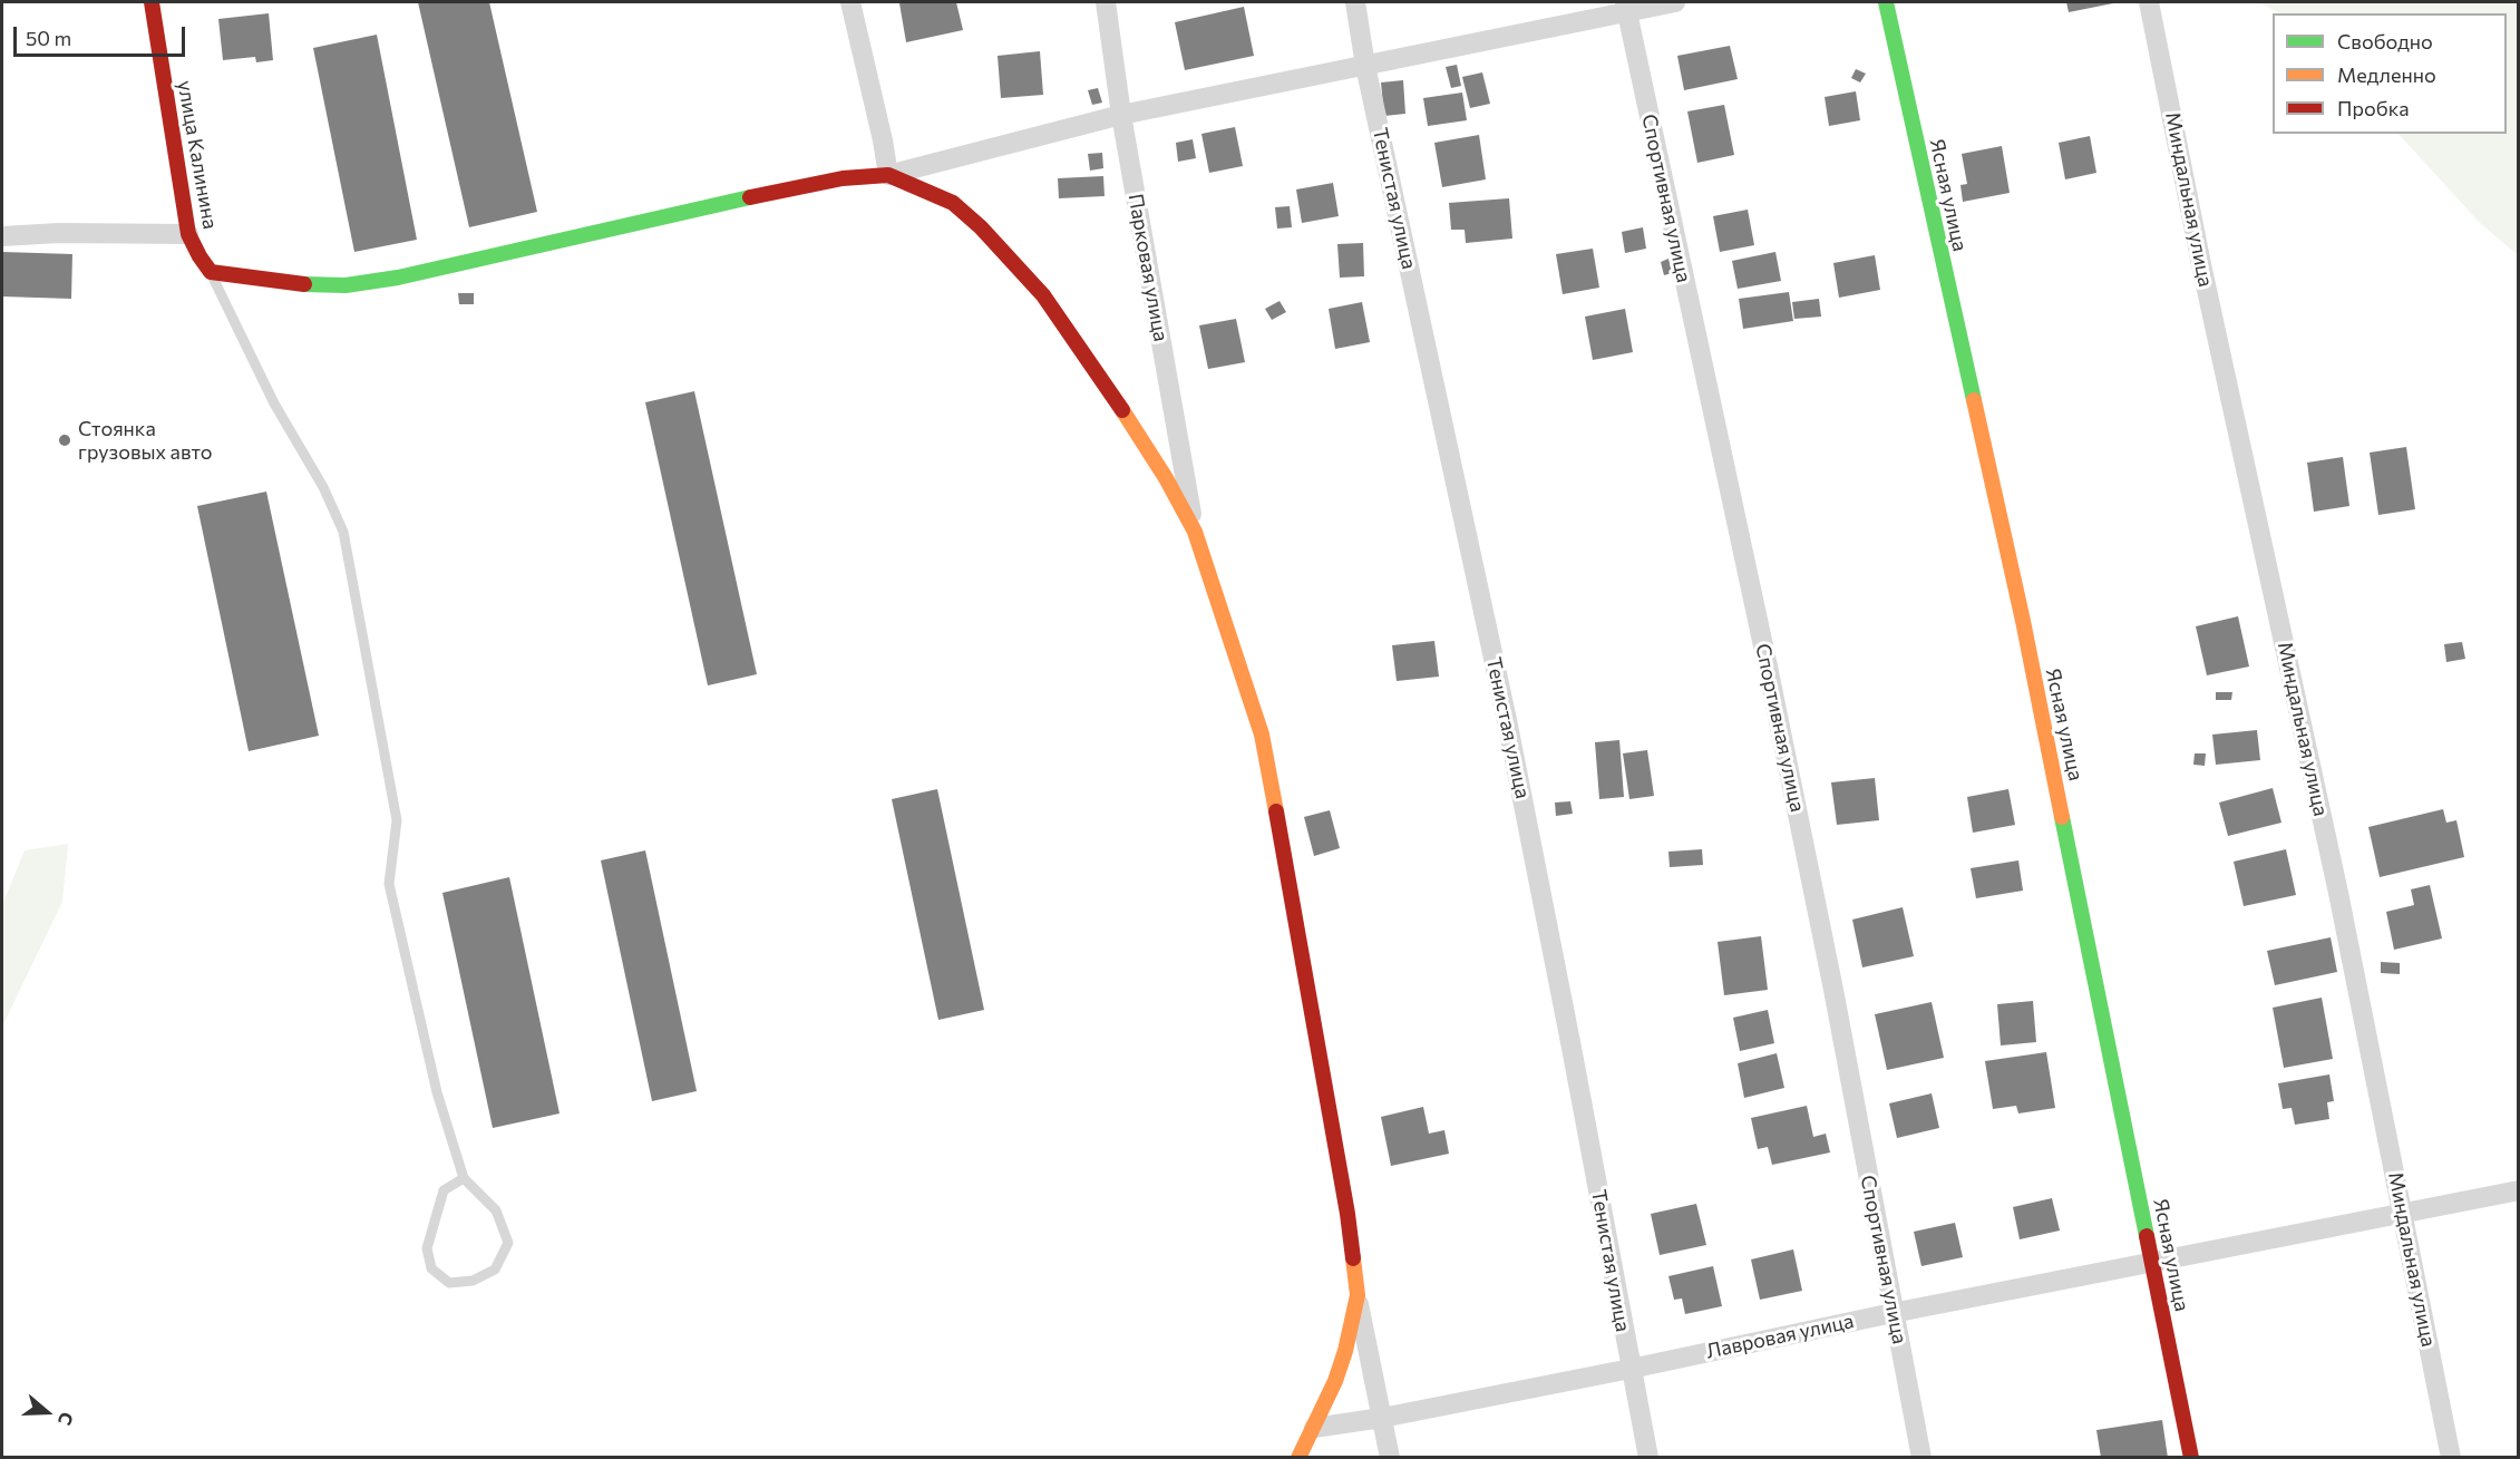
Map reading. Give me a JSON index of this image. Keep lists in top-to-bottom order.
{
  "streets": {
    "street": [
      "улица Калинина",
      "Ясная улица",
      "Тенистая улица",
      "Спортивная улица",
      "Миндальная улица",
      "Парковая улица",
      "Лавровая улица"
    ]
  },
  "crossings": [
    ["Ясная улица", "Лавровая улица"],
    ["Тенистая улица", "Лавровая улица"],
    ["Спортивная улица", "Лавровая улица"],
    ["Миндальная улица", "Лавровая улица"]
  ],
  "places": ["Стоянка грузовых авто"],
  "legend": ["Свободно", "Медленно", "Пробка"],
  "scale_bar": "50 m",
  "north": "right"
}
